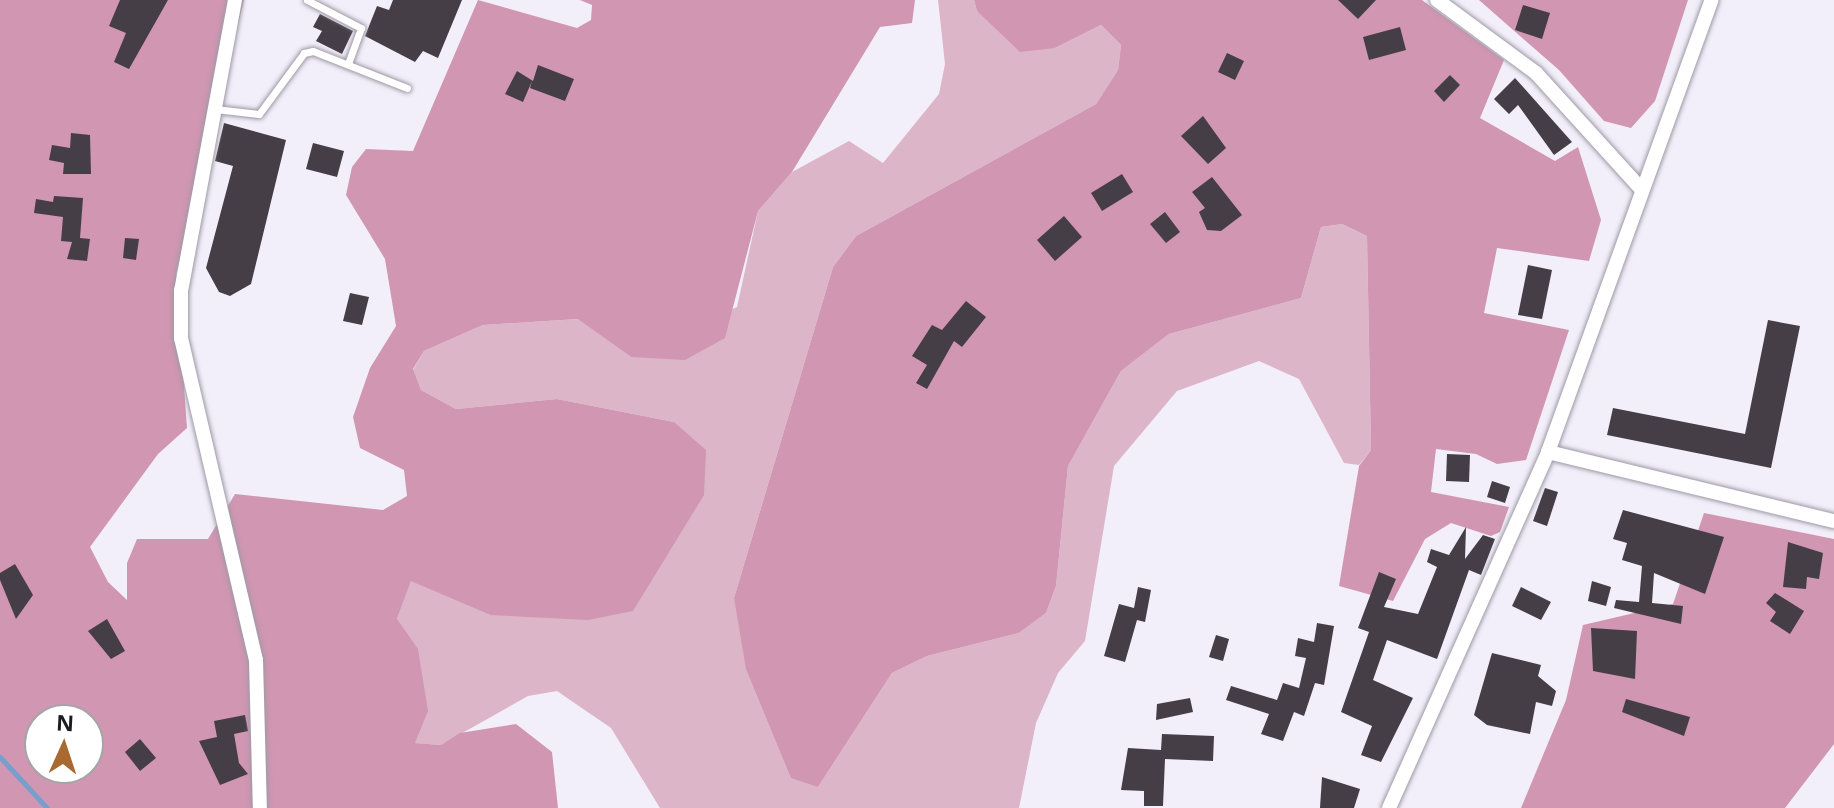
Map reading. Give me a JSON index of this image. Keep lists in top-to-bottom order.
{
  "north": "top"
}
